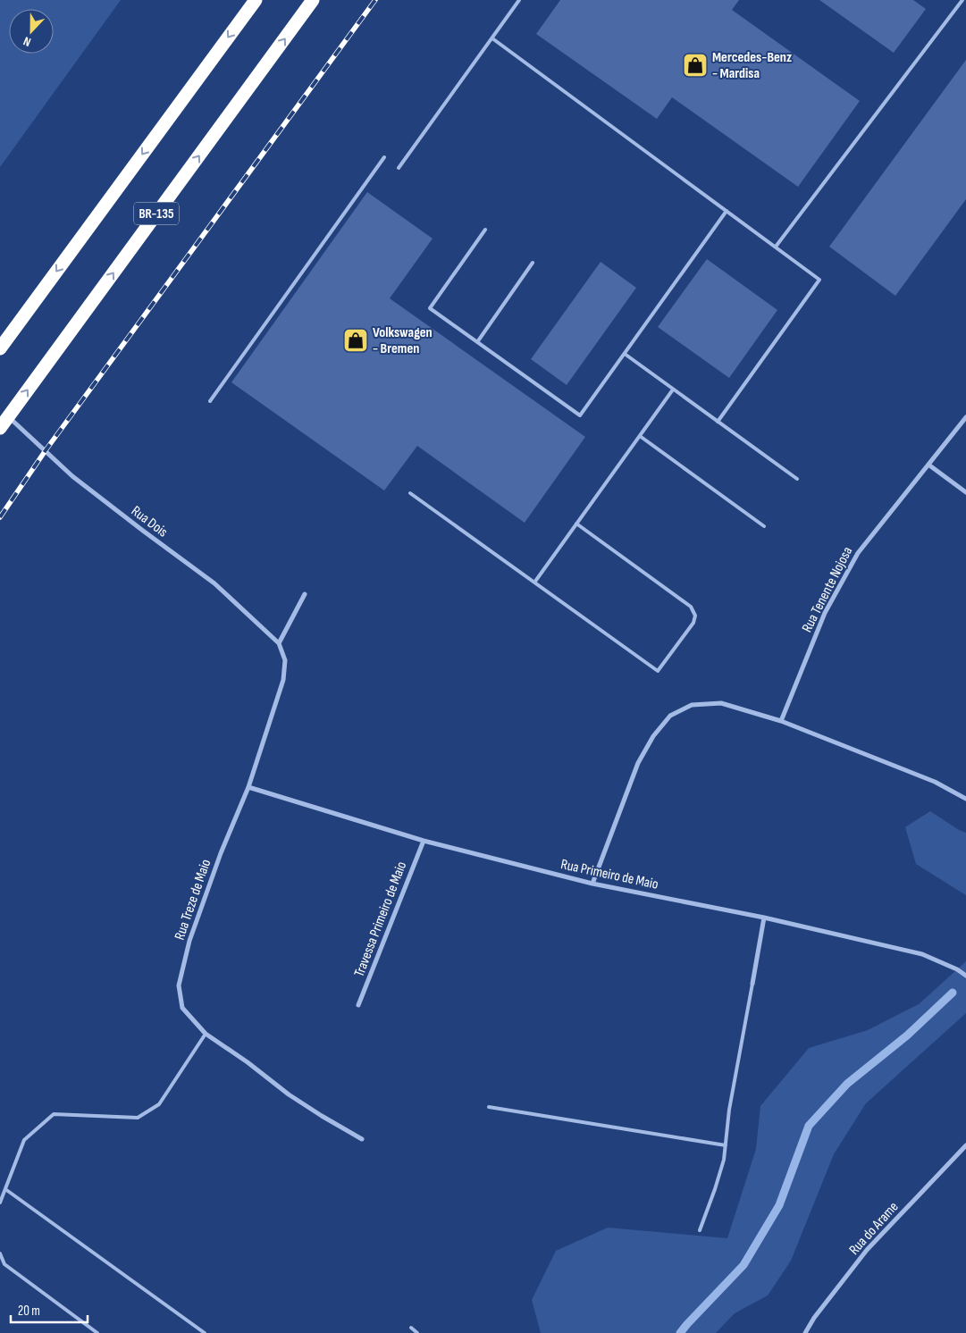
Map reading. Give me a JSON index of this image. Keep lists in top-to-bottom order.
{
  "streets": {
    "highway": ["BR-135"],
    "street": [
      "Rua Dois",
      "Rua Tenente Nojosa",
      "Rua Primeiro de Maio",
      "Rua Treze de Maio",
      "Travessa Primeiro de Maio",
      "Rua do Arame"
    ]
  },
  "crossings": [
    ["BR-135", "Rua Dois"],
    ["Rua Dois", "Rua Treze de Maio"],
    ["Rua Primeiro de Maio", "Rua Treze de Maio"],
    ["Rua Primeiro de Maio", "Travessa Primeiro de Maio"]
  ],
  "places": {
    "shop": ["Mercedes-Benz - Mardisa", "Volkswagen - Bremen"]
  },
  "scale_bar": "20 m",
  "north": "bottom"
}
